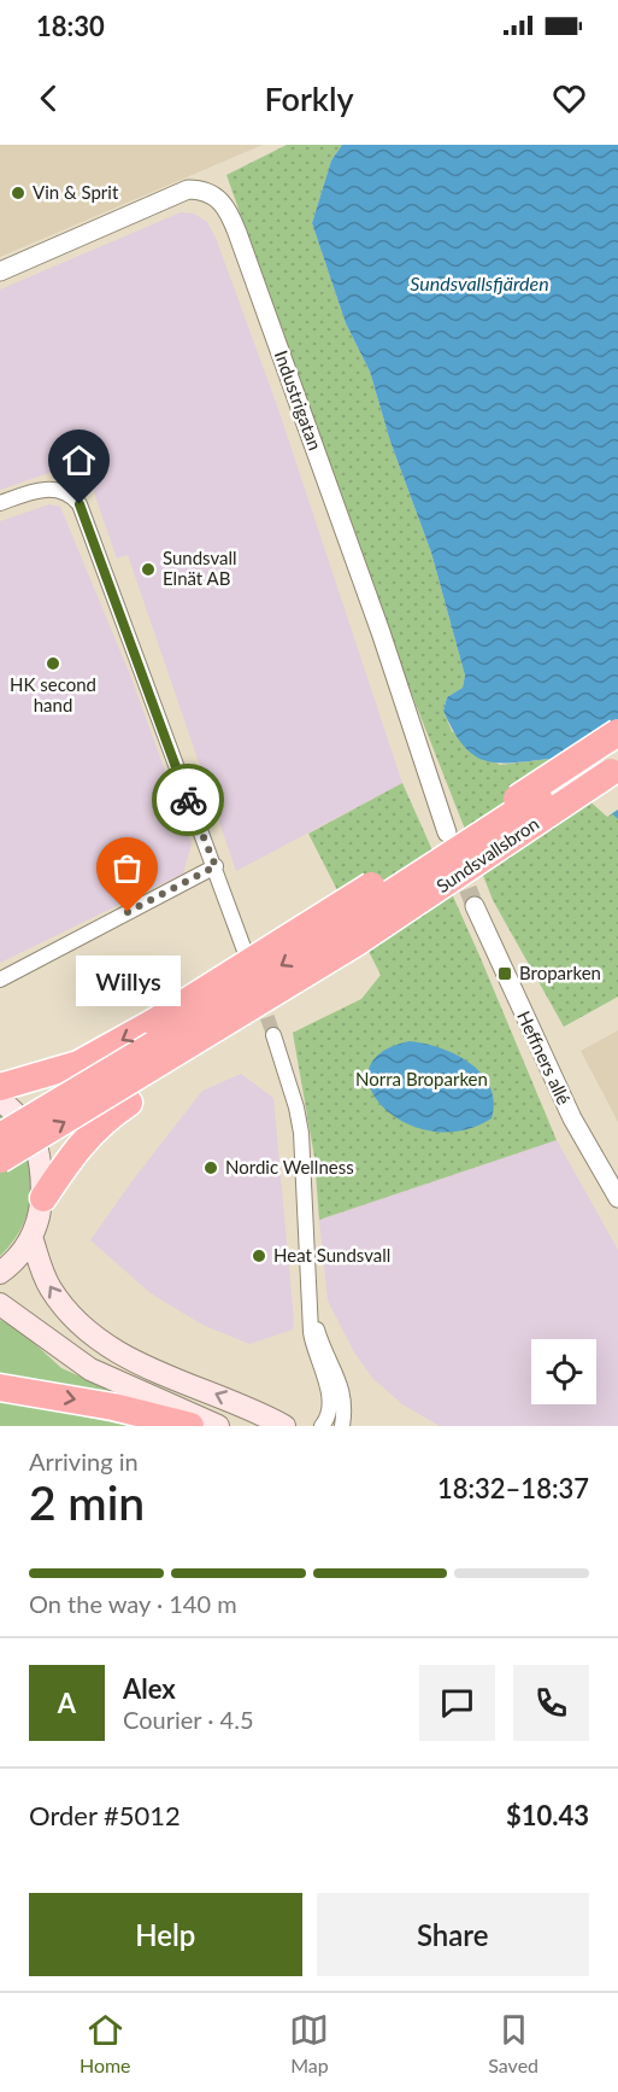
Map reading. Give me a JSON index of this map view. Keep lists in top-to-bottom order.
{
  "streets": {
    "highway": ["Sundsvallsbron"],
    "street": ["Industrigatan", "Heffners allé"]
  },
  "water": ["Sundsvallsfjärden"],
  "parks": ["Norra Broparken"],
  "places": {
    "other": [
      "Vin & Sprit",
      "Sundsvall Elnät AB",
      "HK second hand",
      "Willys",
      "Nordic Wellness",
      "Heat Sundsvall"
    ],
    "transit": ["Broparken"]
  },
  "page": {
    "status": "18:30",
    "header": "Forkly",
    "bubble": "Willys",
    "heading": ["2 min", "Arriving in", "18:32–18:37"],
    "panel": [
      "Alex",
      "Courier · 4.5",
      "Order #5012",
      "$10.43"
    ],
    "bar": "On the way · 140 m",
    "round": "A",
    "buttons": ["Help", "Share"],
    "tabs": ["Home", "Map", "Saved"]
  }
}
